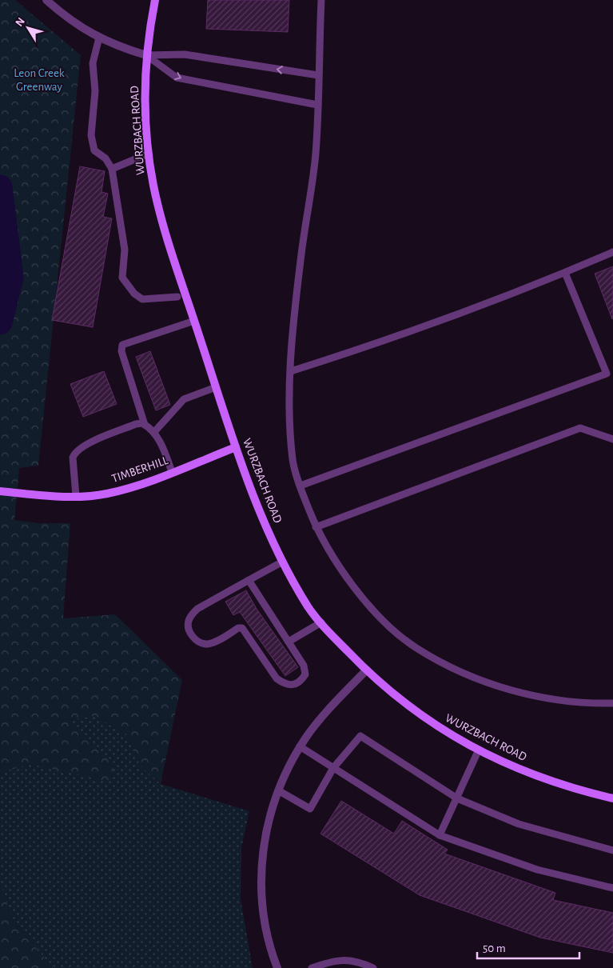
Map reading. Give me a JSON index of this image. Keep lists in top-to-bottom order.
{
  "streets": {
    "main road": ["WURZBACH ROAD", "TIMBERHILL"]
  },
  "crossings": [
    ["WURZBACH ROAD", "TIMBERHILL"]
  ],
  "parks": ["Leon Creek Greenway"],
  "scale_bar": "50 m",
  "north": "top left"
}
